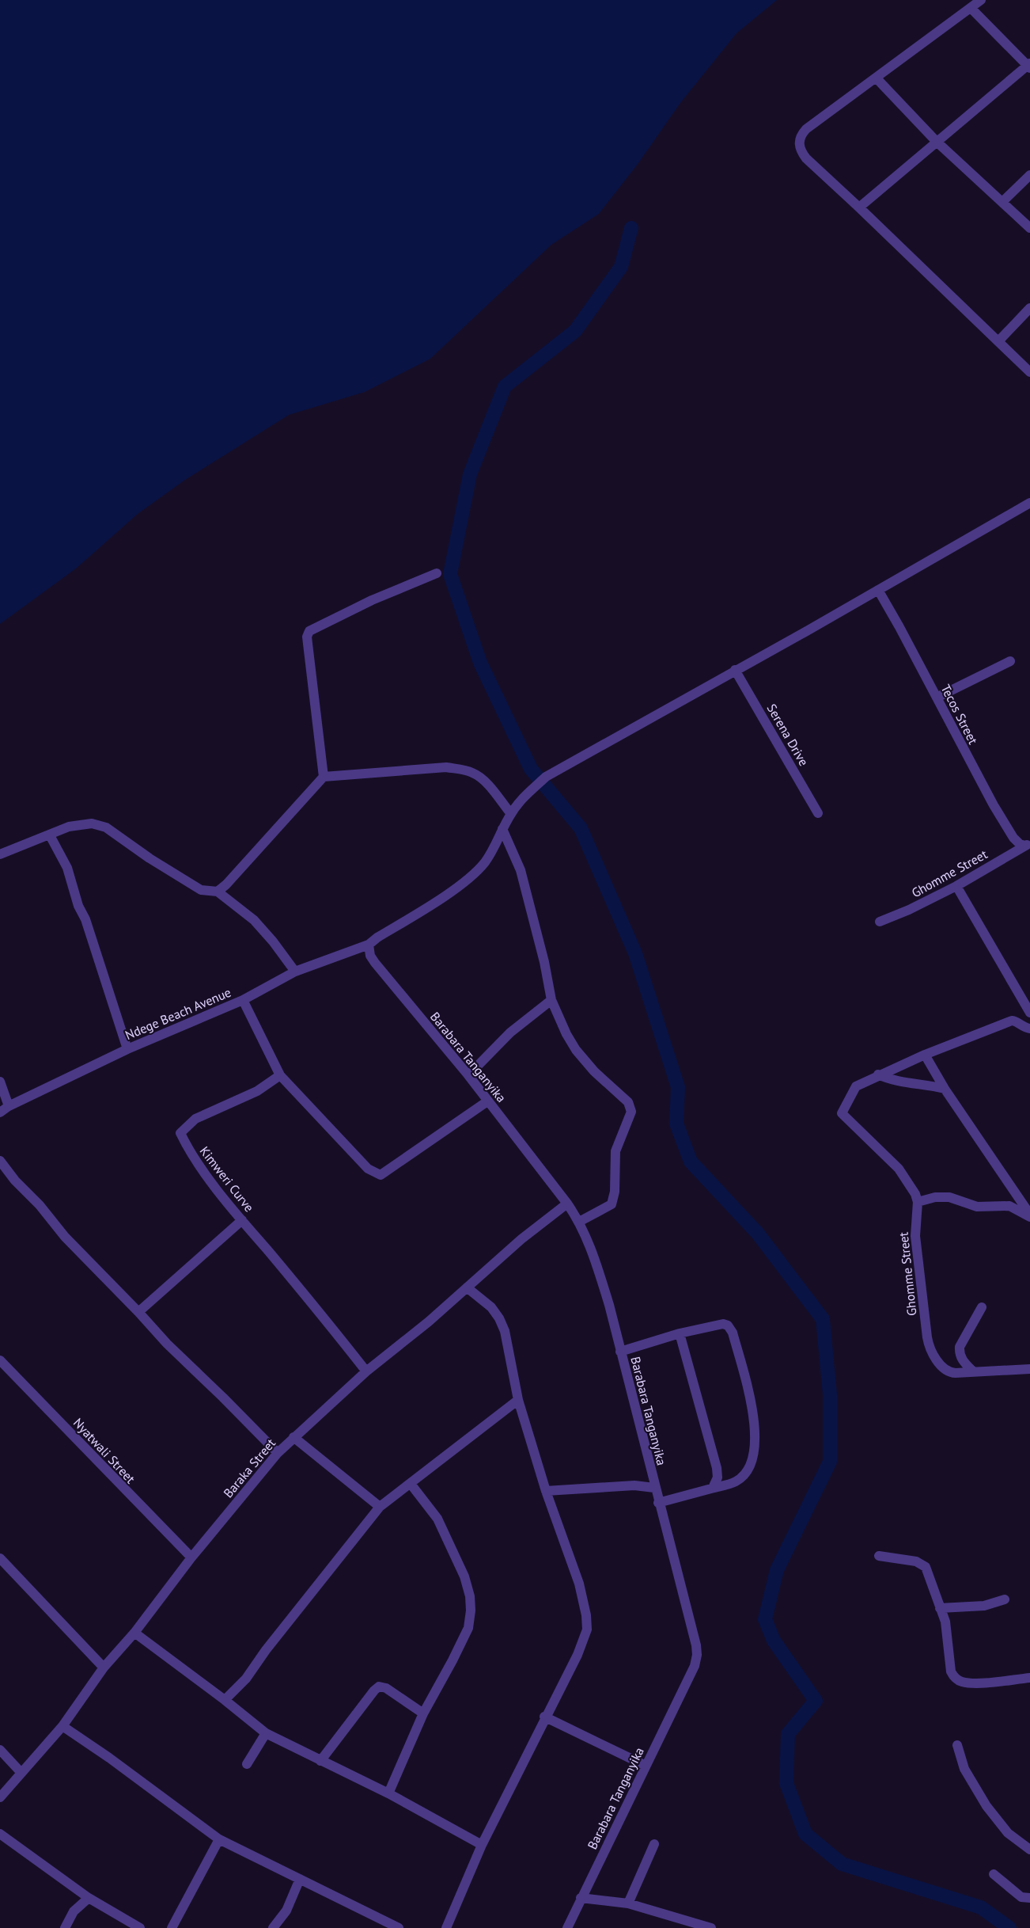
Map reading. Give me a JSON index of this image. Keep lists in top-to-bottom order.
{
  "streets": {
    "street": [
      "Tecos Street",
      "Serena Drive",
      "Ghomme Street",
      "Ndege Beach Avenue",
      "Barabara Tanganyika",
      "Kimweri Curve",
      "Nyatwali Street",
      "Baraka Street"
    ]
  },
  "crossings": [
    ["Tecos Street", "Ghomme Street"],
    ["Tecos Street", "Ndege Beach Avenue"],
    ["Serena Drive", "Ndege Beach Avenue"],
    ["Ndege Beach Avenue", "Barabara Tanganyika"],
    ["Barabara Tanganyika", "Baraka Street"],
    ["Kimweri Curve", "Baraka Street"],
    ["Nyatwali Street", "Baraka Street"]
  ]
}
